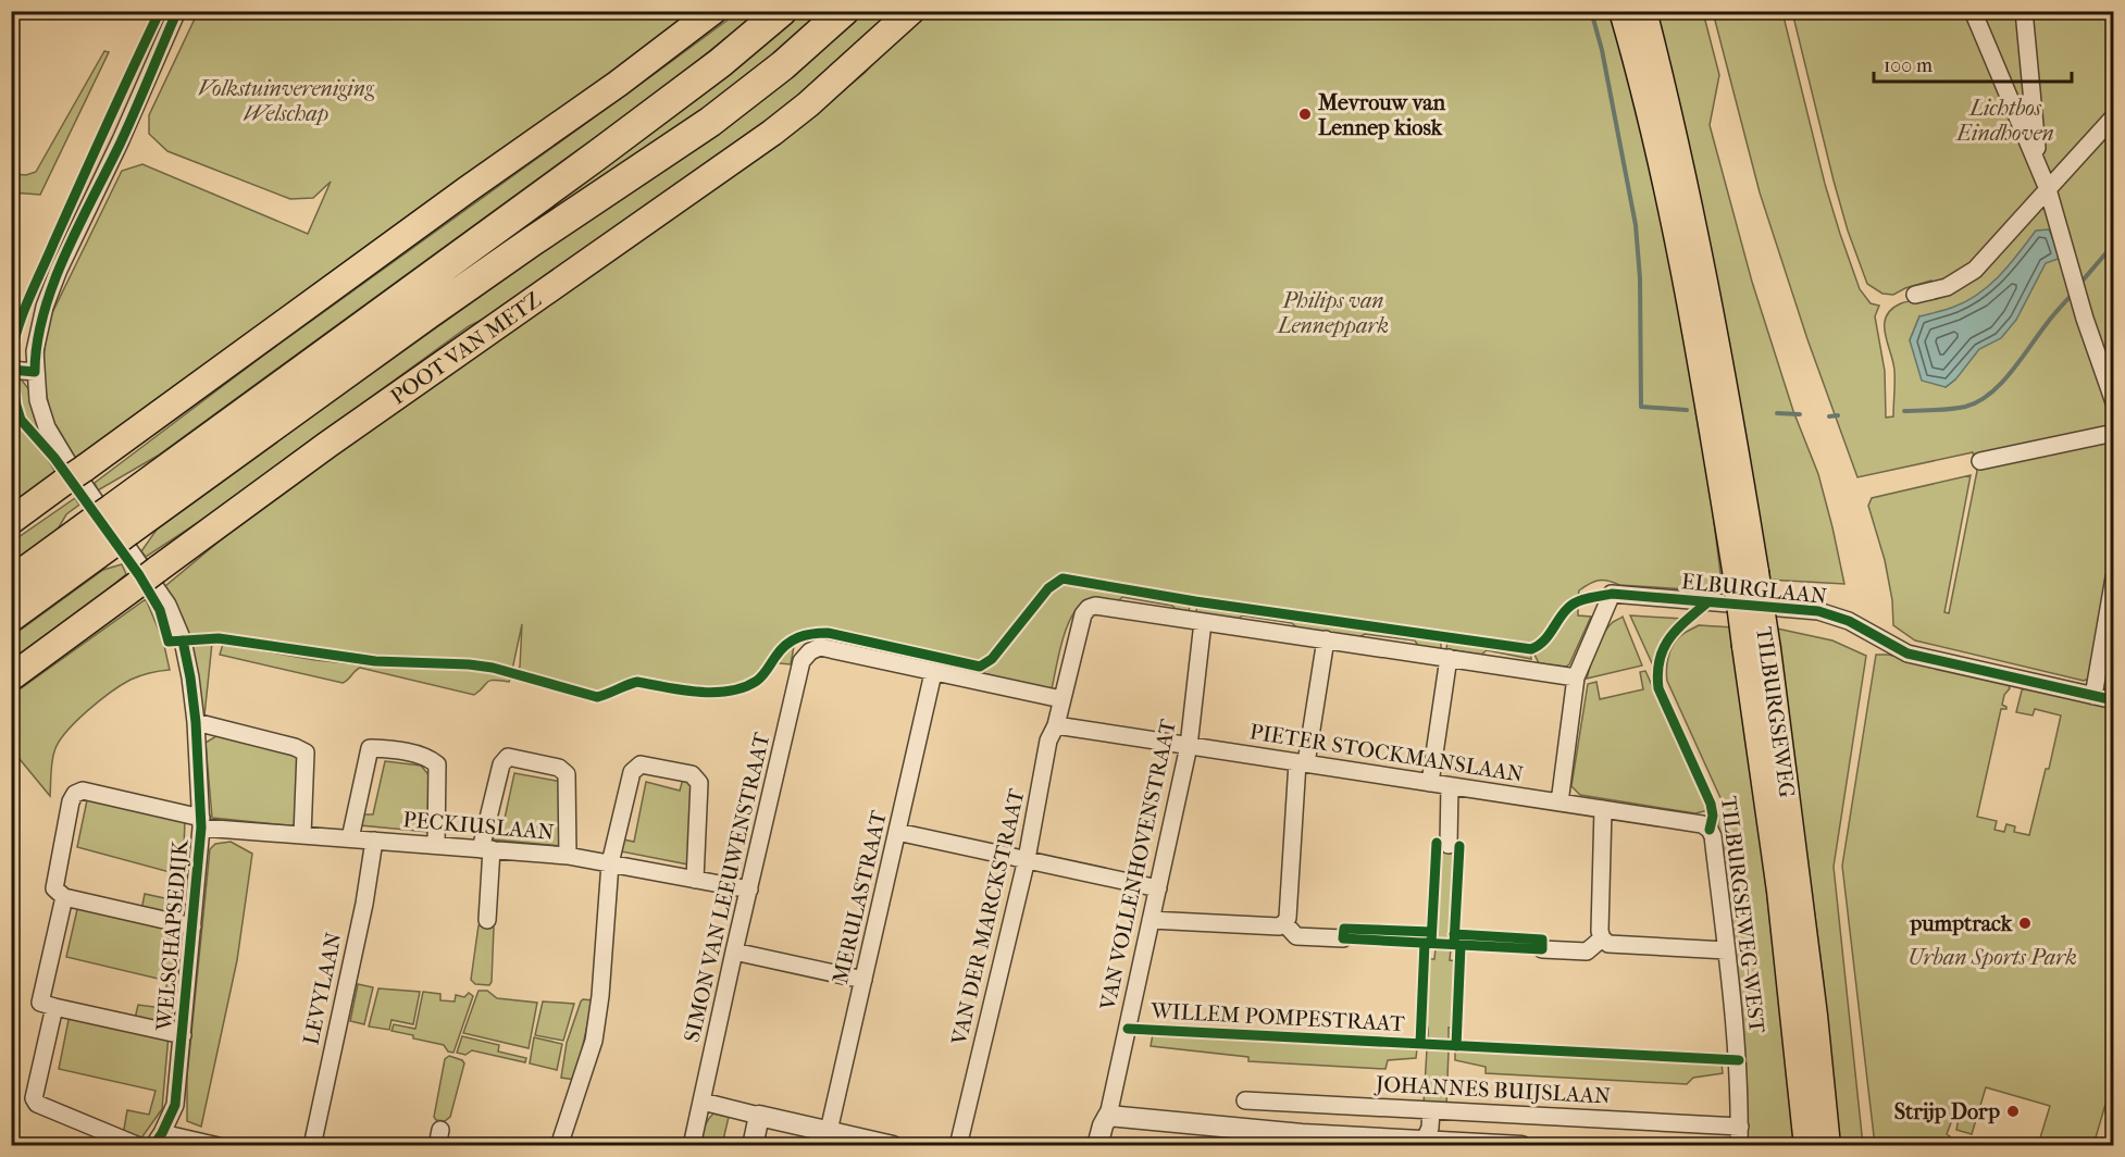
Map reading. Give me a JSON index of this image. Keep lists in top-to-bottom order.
{
  "streets": {
    "highway": ["POOT VAN METZ", "TILBURGSEWEG"],
    "street": [
      "ELBURGLAAN",
      "PIETER STOCKMANSLAAN",
      "PECKIUSLAAN",
      "VAN VOLLENHOVENSTRAAT",
      "SIMON VAN LEEUWENSTRAAT",
      "MERULASTRAAT",
      "TILBURGSEWEG-WEST",
      "VAN DER MARCKSTRAAT",
      "WELSCHAPSEDIJK",
      "LEVYLAAN",
      "JOHANNES BUIJSLAAN"
    ],
    "cycle path": ["WILLEM POMPESTRAAT"]
  },
  "crossings": [
    ["PIETER STOCKMANSLAAN", "VAN VOLLENHOVENSTRAAT"],
    ["PIETER STOCKMANSLAAN", "TILBURGSEWEG-WEST"],
    ["PIETER STOCKMANSLAAN", "VAN DER MARCKSTRAAT"],
    ["PECKIUSLAAN", "SIMON VAN LEEUWENSTRAAT"],
    ["PECKIUSLAAN", "WELSCHAPSEDIJK"],
    ["PECKIUSLAAN", "LEVYLAAN"],
    ["VAN VOLLENHOVENSTRAAT", "VAN DER MARCKSTRAAT"],
    ["SIMON VAN LEEUWENSTRAAT", "MERULASTRAAT"],
    ["TILBURGSEWEG-WEST", "JOHANNES BUIJSLAAN"]
  ],
  "parks": [
    "Volkstuinvereniging Welschap",
    "Lichtbos Eindhoven",
    "Philips van Lenneppark",
    "Urban Sports Park"
  ],
  "places": ["Mevrouw van Lennep kiosk", "pumptrack", "Strijp Dorp"],
  "scale_bar": "100 m"
}
